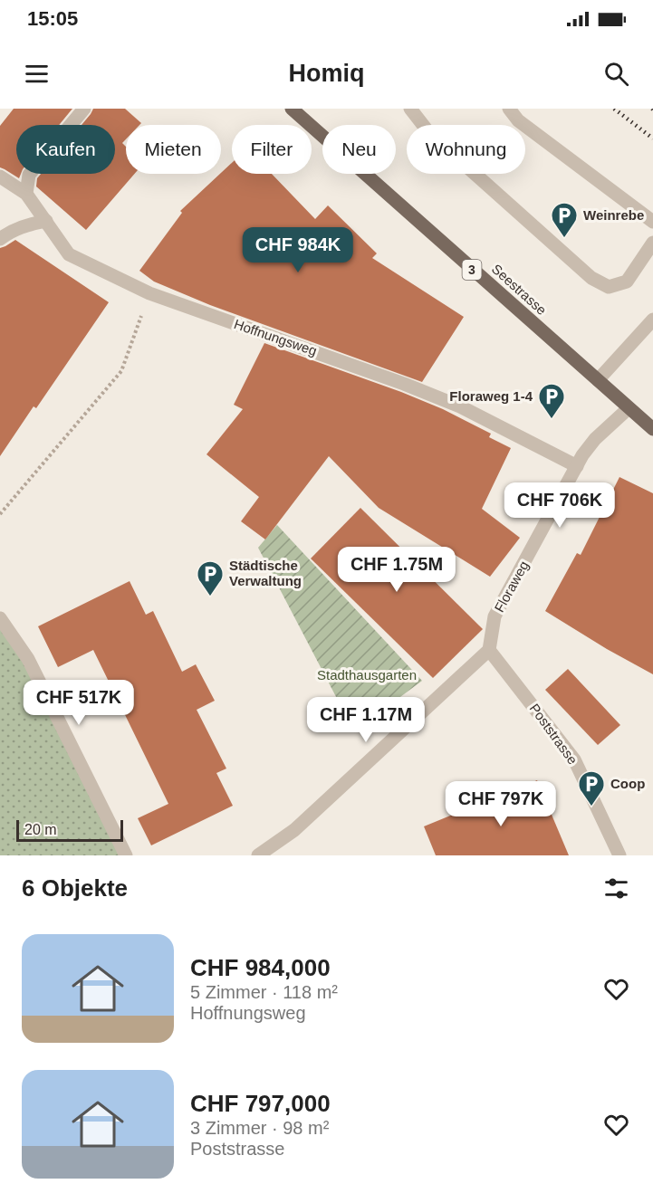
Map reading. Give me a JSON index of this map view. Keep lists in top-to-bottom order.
{
  "streets": {
    "main road": ["3", "Seestrasse"],
    "street": ["Hoffnungsweg", "Floraweg", "Poststrasse"]
  },
  "crossings": [
    ["Seestrasse", "Floraweg"],
    ["Hoffnungsweg", "Floraweg"],
    ["Floraweg", "Poststrasse"]
  ],
  "parks": ["Stadthausgarten"],
  "places": {
    "parking": [
      "Weinrebe",
      "Floraweg 1-4",
      "Städtische Verwaltung",
      "Coop"
    ]
  },
  "scale_bar": "20 m",
  "page": {
    "status": "15:05",
    "header": "Homiq",
    "chip": [
      "Kaufen",
      "Mieten",
      "Filter",
      "Neu",
      "Wohnung"
    ],
    "price": [
      "CHF 984K",
      "CHF 706K",
      "CHF 1.75M",
      "CHF 517K",
      "CHF 1.17M",
      "CHF 797K"
    ],
    "scale": "20 m",
    "heading": "6 Objekte",
    "list": [
      {
        "name": "CHF 984,000",
        "note": "5 Zimmer · 118 m² · Hoffnungsweg"
      },
      {
        "name": "CHF 797,000",
        "note": "3 Zimmer · 98 m² · Poststrasse"
      }
    ]
  }
}
